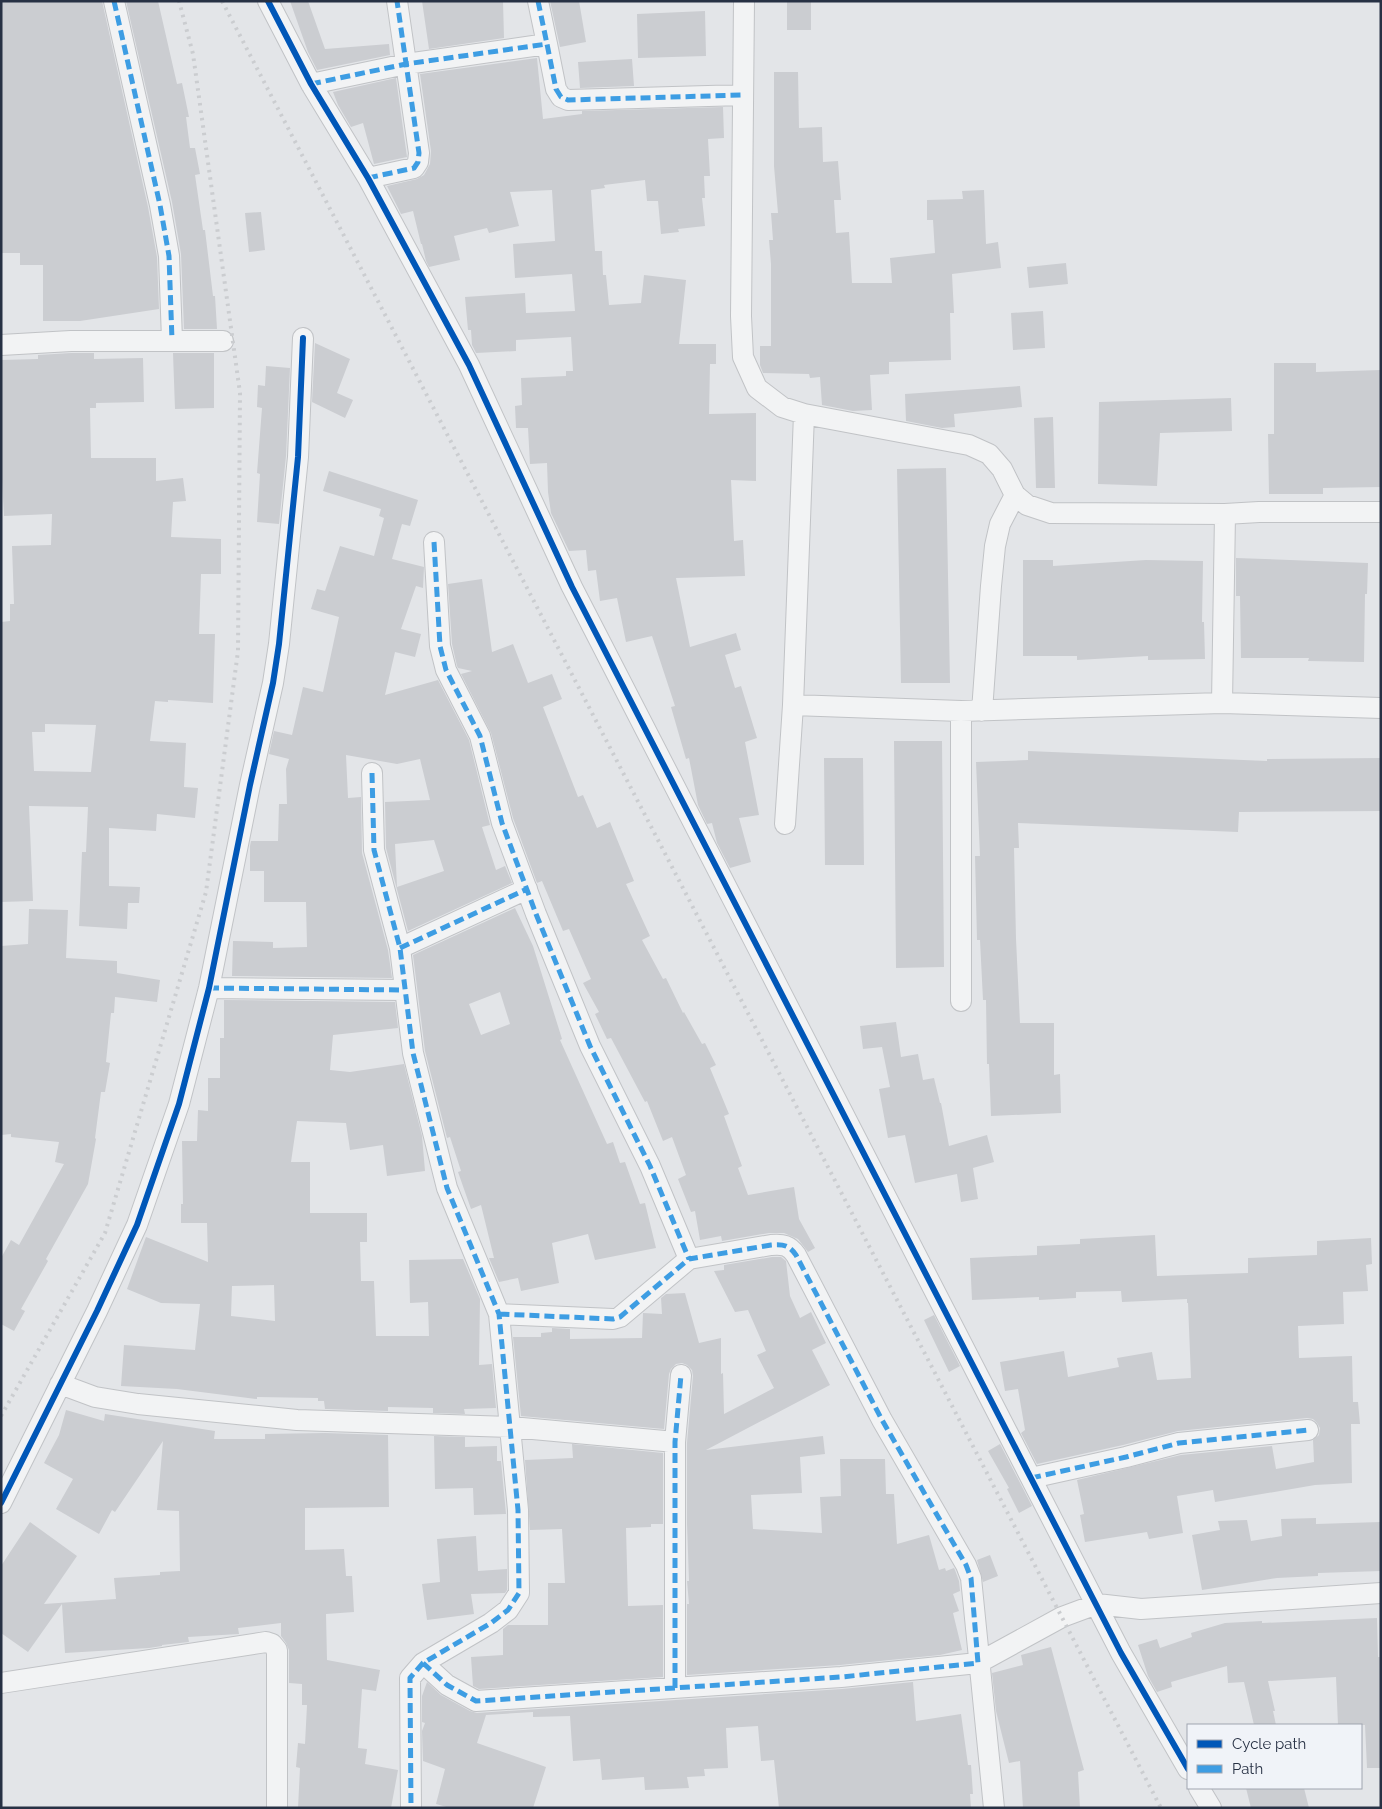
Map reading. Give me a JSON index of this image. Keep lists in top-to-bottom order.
{
  "legend": ["Cycle path", "Path"]
}
